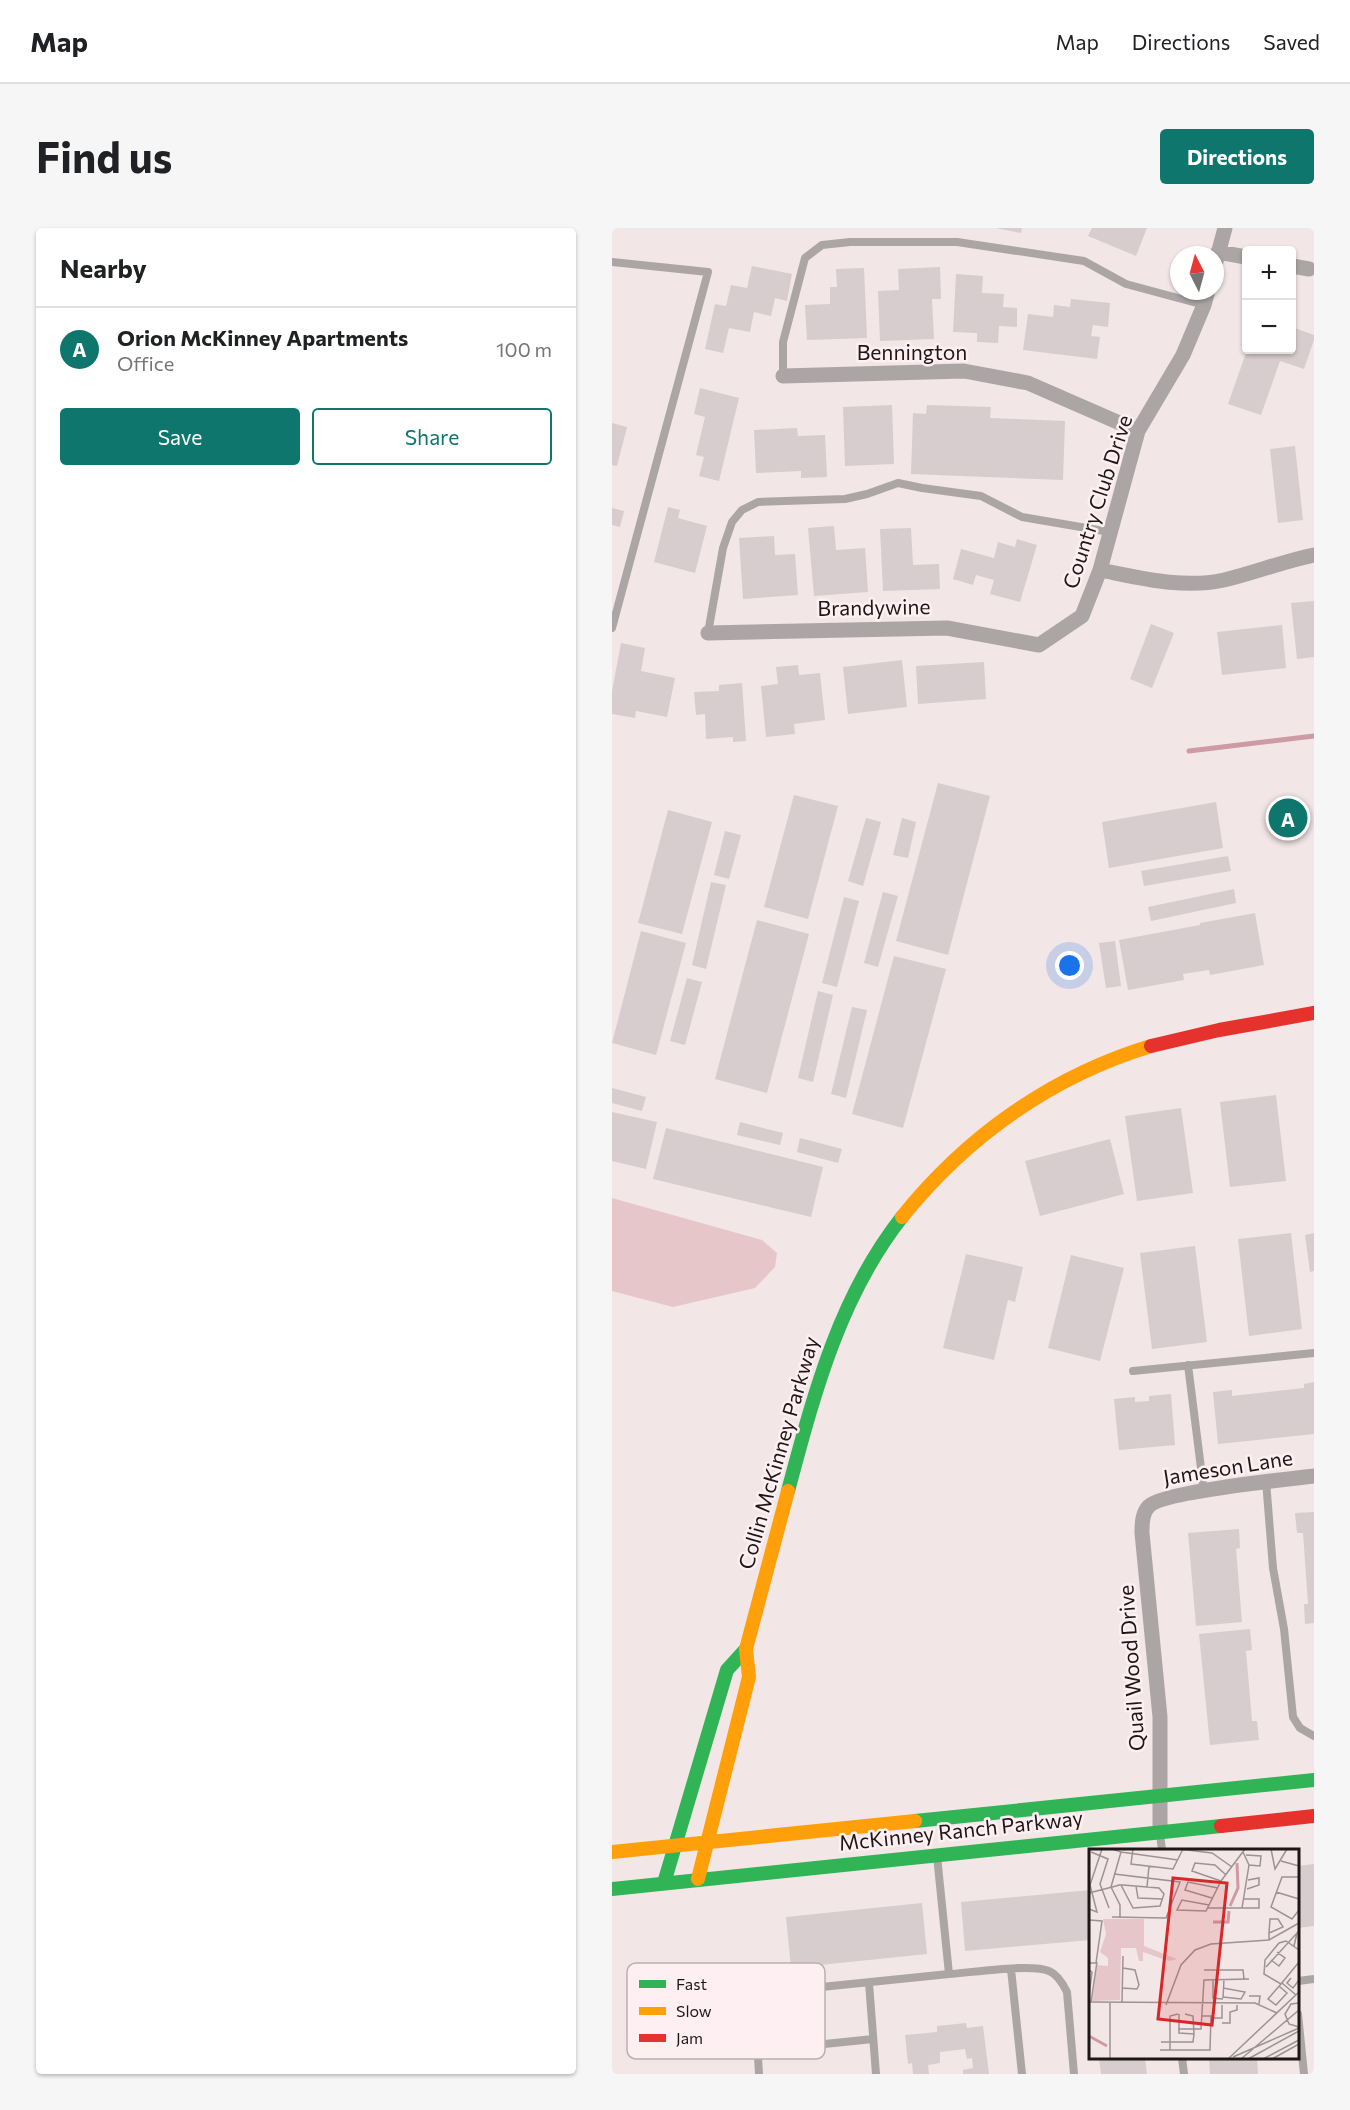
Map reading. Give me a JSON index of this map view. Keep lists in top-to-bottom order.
{
  "streets": {
    "street": [
      "Bennington",
      "Country Club Drive",
      "Brandywine",
      "Collin McKinney Parkway",
      "Jameson Lane",
      "Quail Wood Drive",
      "McKinney Ranch Parkway"
    ]
  },
  "crossings": [
    ["Bennington", "Country Club Drive"],
    ["Country Club Drive", "Brandywine"],
    ["Collin McKinney Parkway", "McKinney Ranch Parkway"],
    ["Jameson Lane", "Quail Wood Drive"],
    ["Quail Wood Drive", "McKinney Ranch Parkway"]
  ],
  "legend": ["Fast", "Slow", "Jam"],
  "north": "top",
  "page": {
    "header": "Map",
    "nav": ["Map", "Directions", "Saved"],
    "buttons": [
      "Directions",
      ["Save", "Share"]
    ],
    "title": "Find us",
    "heading": "Nearby",
    "map_buttons": ["+", "−"],
    "list": [
      {
        "mark": "A",
        "name": "Orion McKinney Apartments",
        "note": "Office",
        "value": "100 m"
      }
    ],
    "pins": "A"
  }
}
